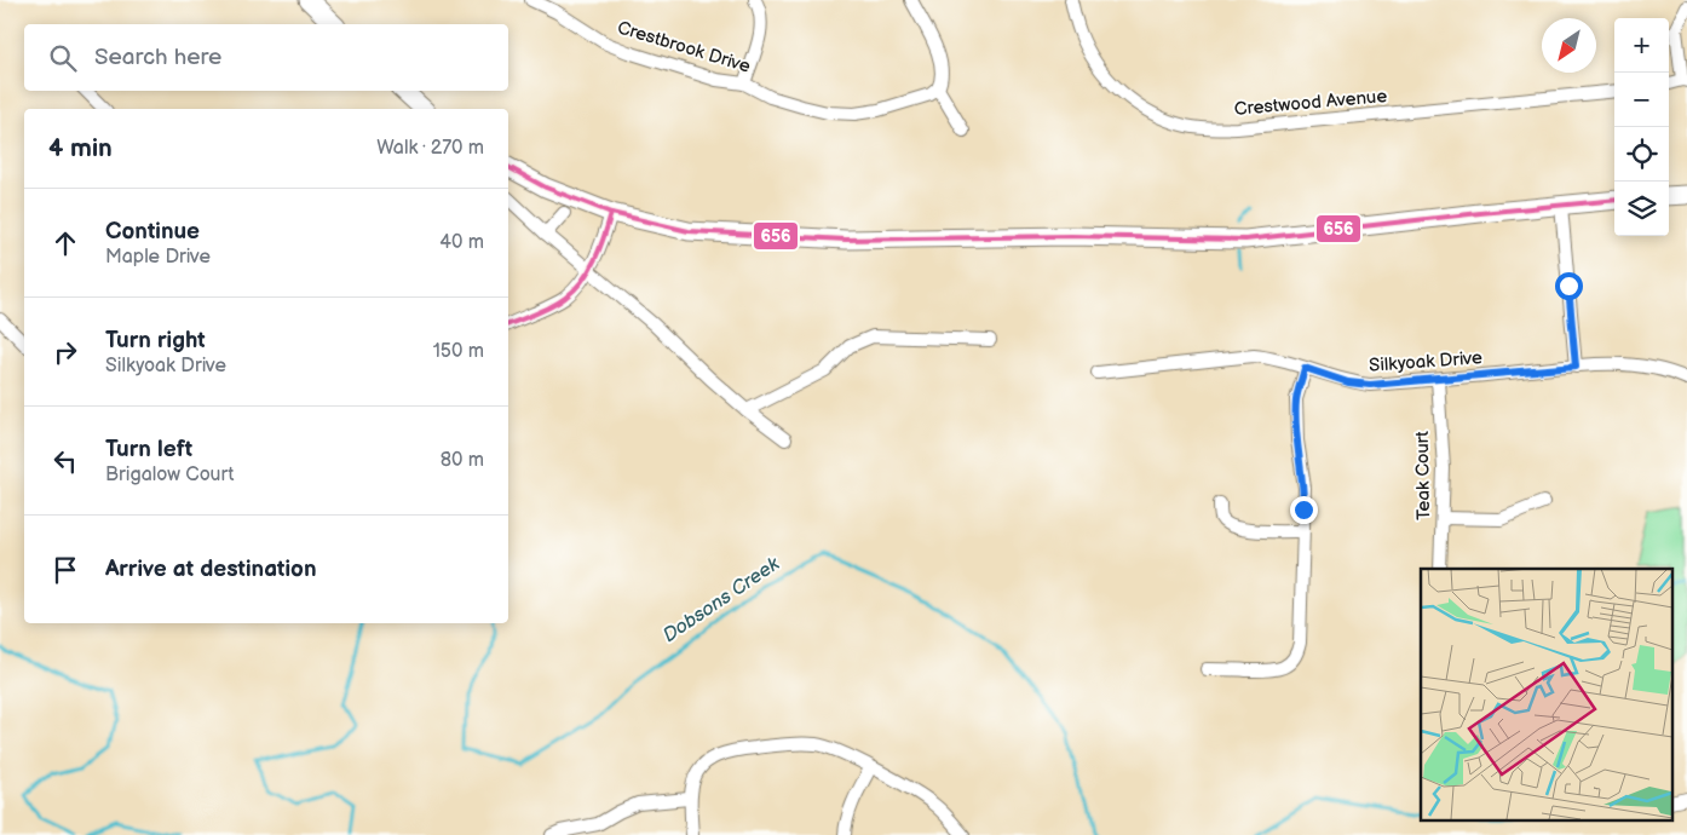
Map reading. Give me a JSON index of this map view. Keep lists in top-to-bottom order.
{
  "streets": {
    "street": [
      "Crestbrook Drive",
      "Crestwood Avenue",
      "Silkyoak Drive",
      "Teak Court"
    ]
  },
  "crossings": [
    ["Silkyoak Drive", "Teak Court"]
  ],
  "water": ["Dobsons Creek"],
  "lines": ["transit line 656"],
  "north": "bottom left",
  "page": {
    "map_buttons": ["+", "−"],
    "search": "Search here",
    "heading": ["4 min", "Walk · 270 m"],
    "list": [
      ["Continue", "Maple Drive", "40 m"],
      ["Turn right", "Silkyoak Drive", "150 m"],
      ["Turn left", "Brigalow Court", "80 m"],
      "Arrive at destination"
    ]
  }
}
